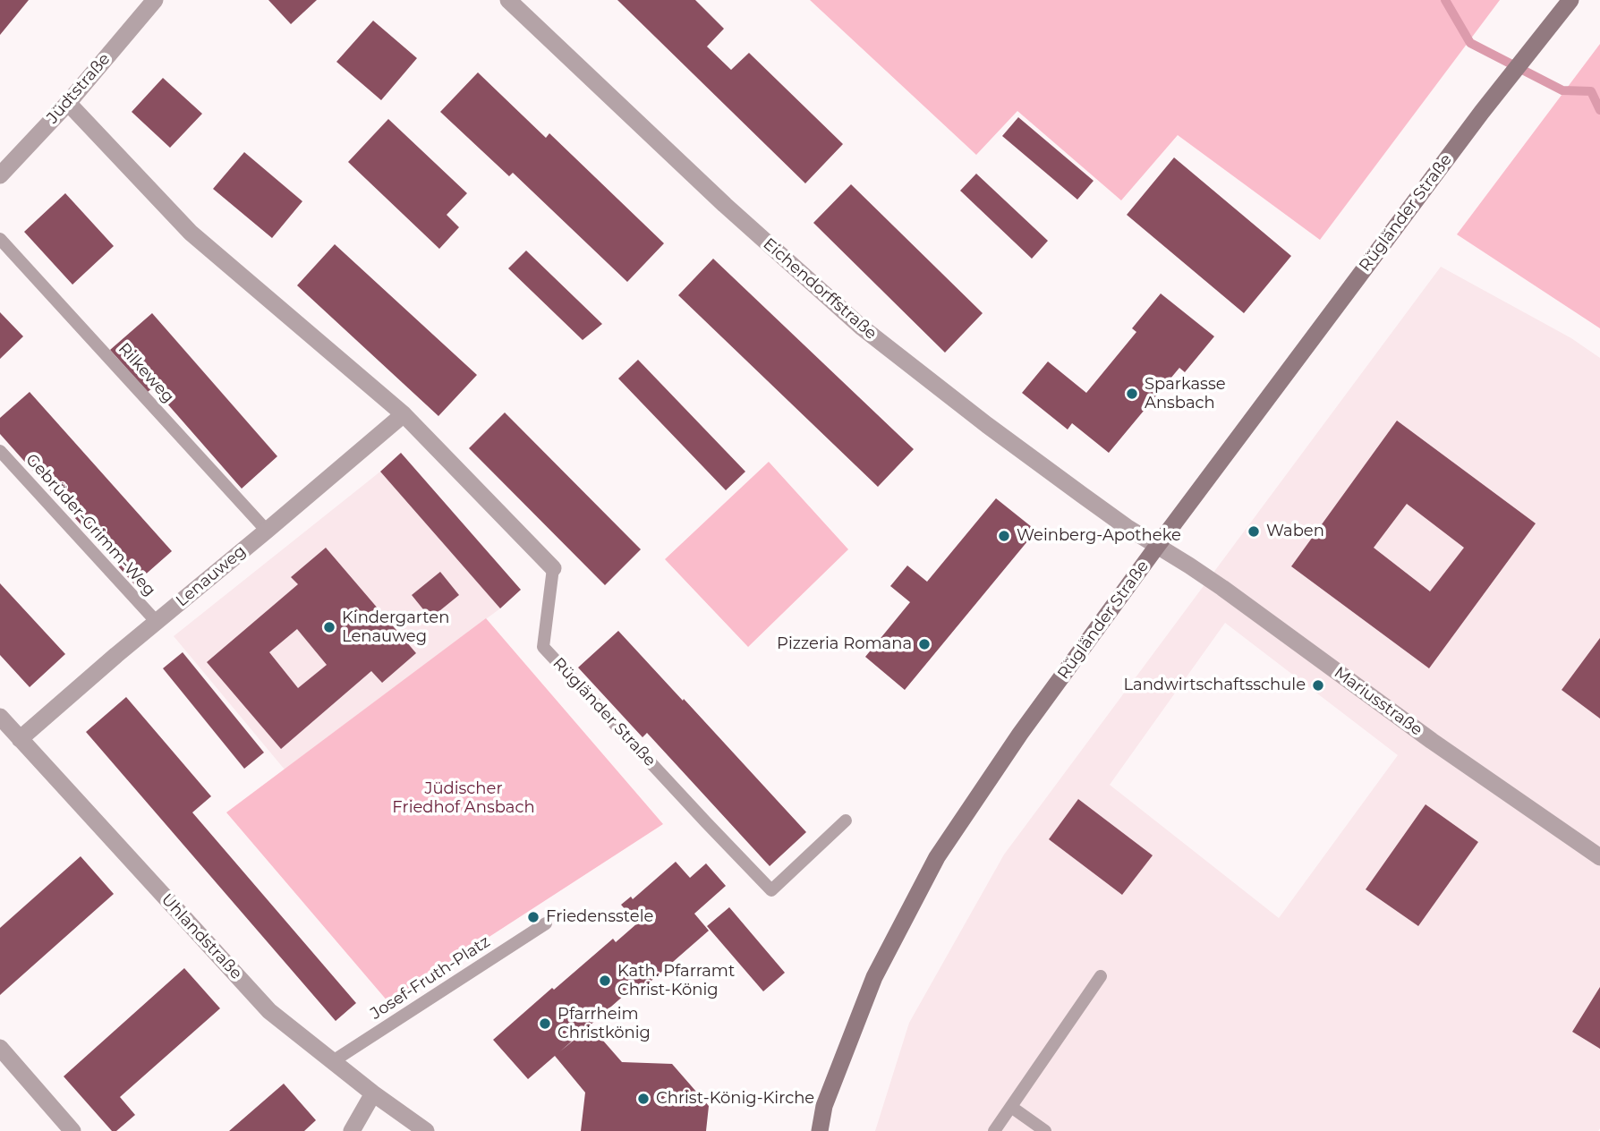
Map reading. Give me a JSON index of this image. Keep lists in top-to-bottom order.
{
  "streets": {
    "main road": ["Rügländer Straße"],
    "street": [
      "Jüdtstraße",
      "Eichendorffstraße",
      "Lenauweg",
      "Mariusstraße",
      "Uhlandstraße"
    ],
    "lane": ["Rilkeweg", "Gebrüder-Grimm-Weg", "Josef-Fruth-Platz"]
  },
  "crossings": [
    ["Rügländer Straße", "Eichendorffstraße"],
    ["Rügländer Straße", "Mariusstraße"],
    ["Eichendorffstraße", "Mariusstraße"],
    ["Rilkeweg", "Lenauweg"],
    ["Gebrüder-Grimm-Weg", "Lenauweg"],
    ["Lenauweg", "Uhlandstraße"],
    ["Uhlandstraße", "Josef-Fruth-Platz"]
  ],
  "parks": ["Jüdischer Friedhof Ansbach"],
  "places": [
    "Sparkasse Ansbach",
    "Waben",
    "Weinberg-Apotheke",
    "Kindergarten Lenauweg",
    "Pizzeria Romana",
    "Landwirtschaftsschule",
    "Friedensstele",
    "Kath. Pfarramt Christ-König",
    "Pfarrheim Christkönig",
    "Christ-König-Kirche"
  ]
}
